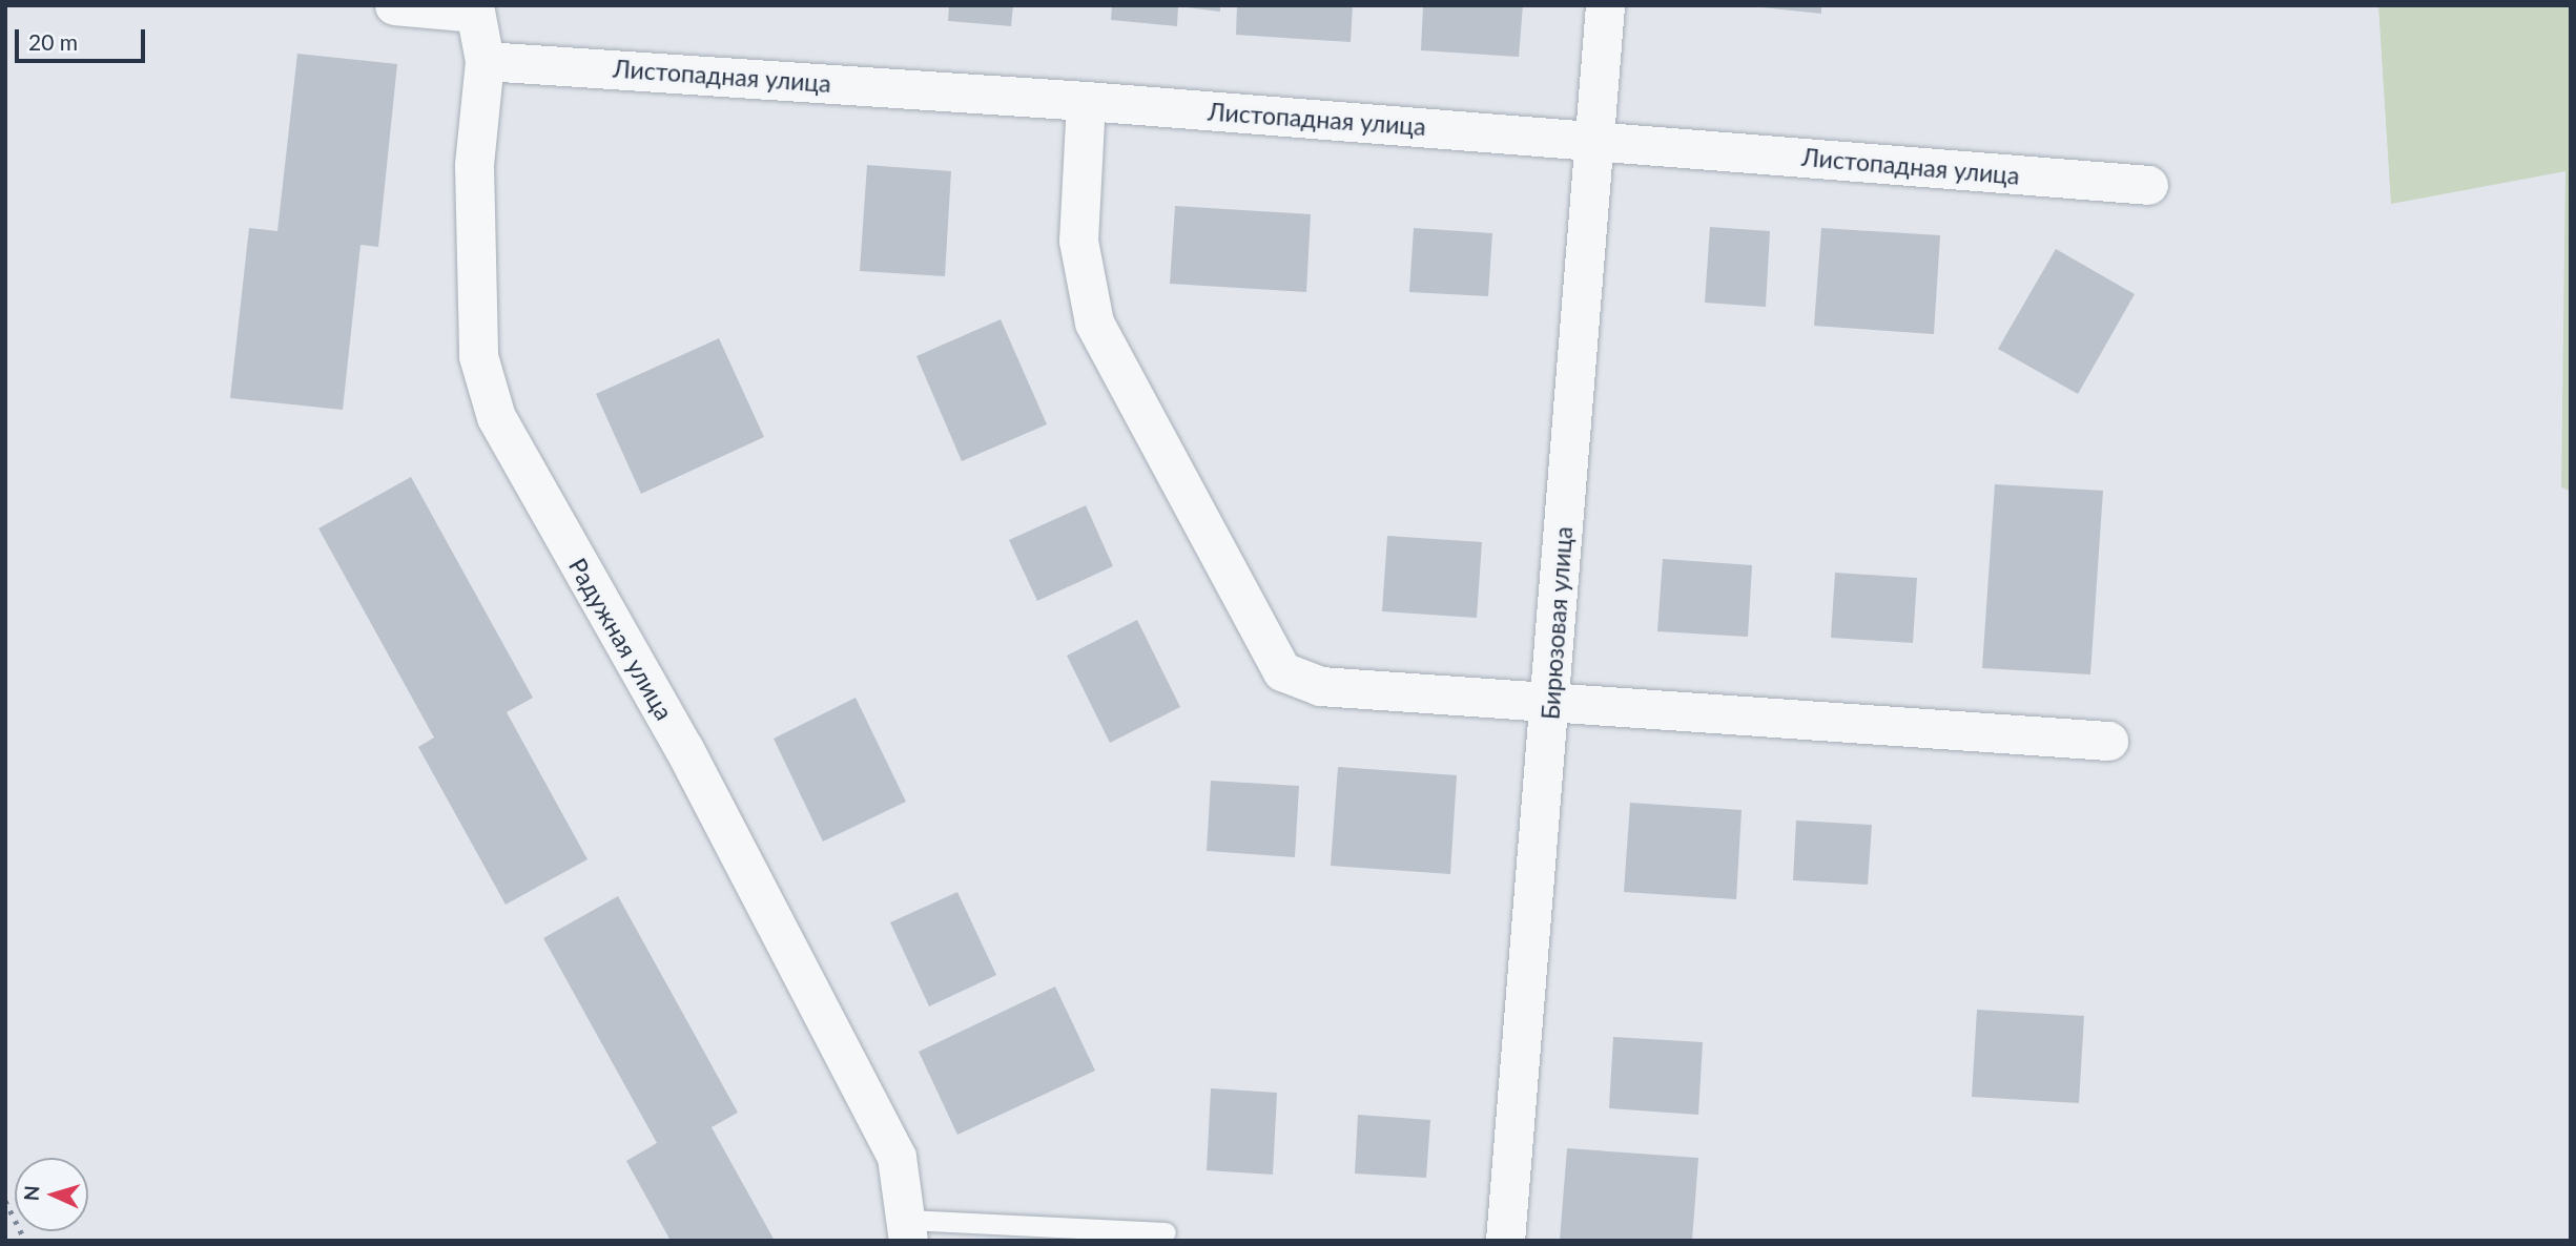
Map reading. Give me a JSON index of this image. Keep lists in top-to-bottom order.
{
  "streets": {
    "street": ["Листопадная улица", "Бирюзовая улица", "Радужная улица"]
  },
  "crossings": [
    ["Листопадная улица", "Бирюзовая улица"],
    ["Листопадная улица", "Радужная улица"]
  ],
  "scale_bar": "20 m",
  "north": "left"
}
